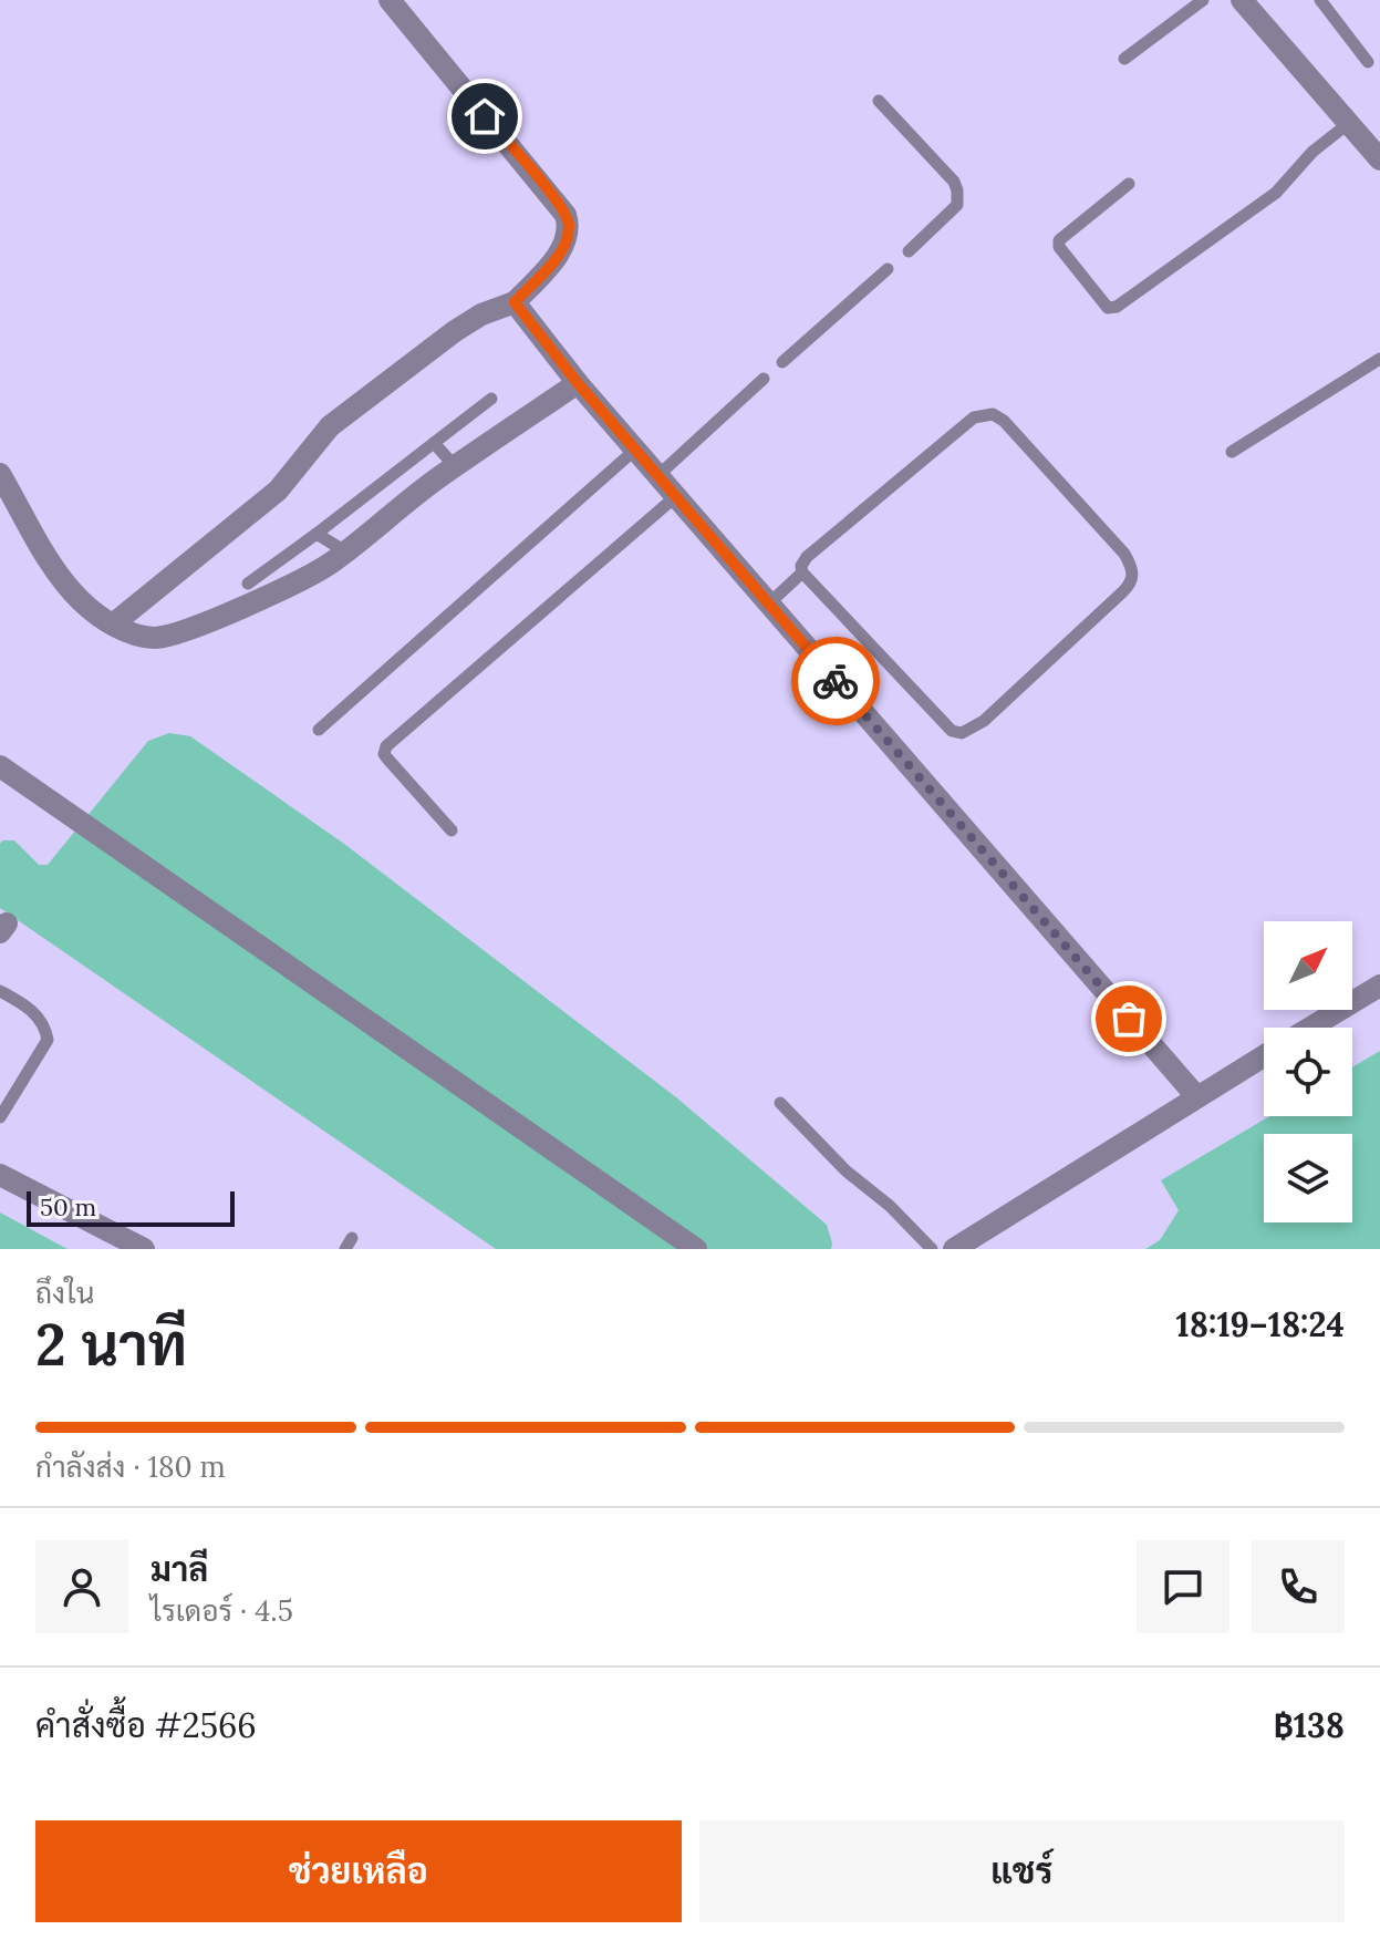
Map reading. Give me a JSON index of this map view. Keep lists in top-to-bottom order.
{
  "scale_bar": "50 m",
  "north": "top right",
  "page": {
    "scale": "50 m",
    "heading": ["2 นาที", "ถึงใน", "18:19–18:24"],
    "panel": [
      "มาลี",
      "ไรเดอร์ · 4.5",
      "คำสั่งซื้อ #2566",
      "฿138"
    ],
    "bar": "กำลังส่ง · 180 m",
    "buttons": ["ช่วยเหลือ", "แชร์"]
  }
}
